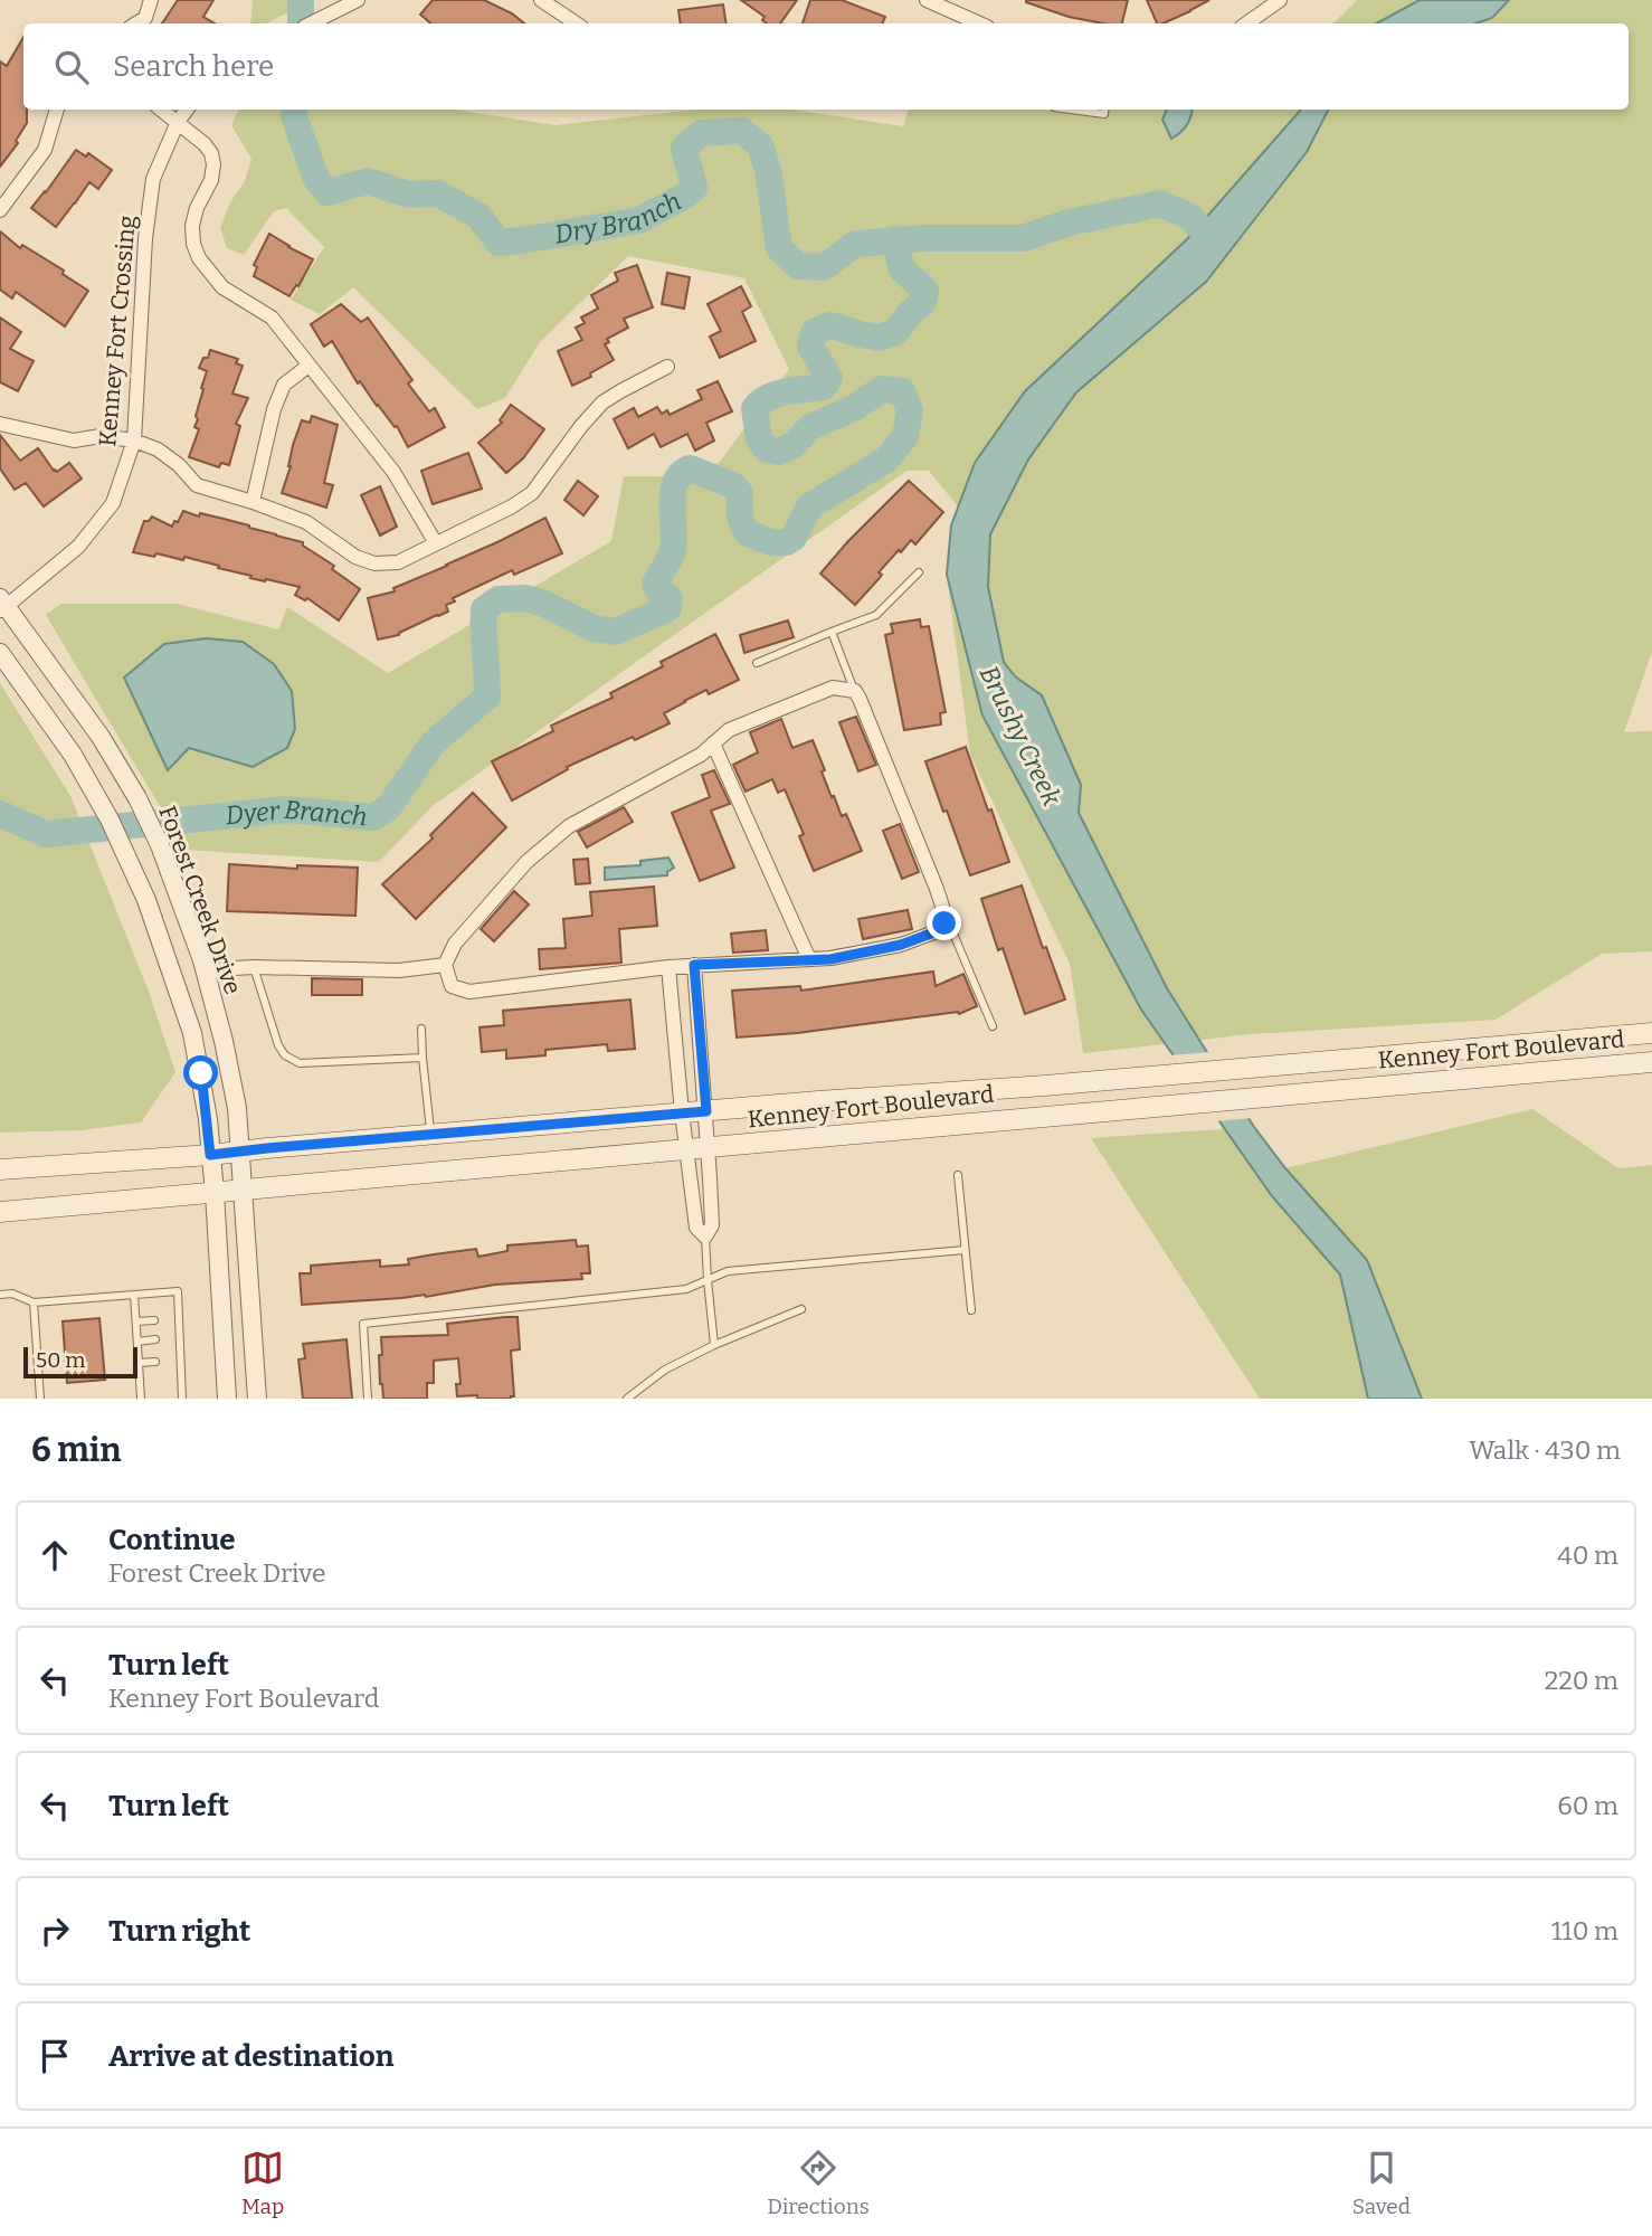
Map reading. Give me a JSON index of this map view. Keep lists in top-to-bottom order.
{
  "streets": {
    "main road": ["Kenney Fort Boulevard"],
    "street": ["Kenney Fort Crossing", "Forest Creek Drive"]
  },
  "crossings": [
    ["Kenney Fort Crossing", "Forest Creek Drive"],
    ["Forest Creek Drive", "Kenney Fort Boulevard"]
  ],
  "water": ["Dry Branch", "Brushy Creek", "Dyer Branch"],
  "scale_bar": "50 m",
  "page": {
    "search": "Search here",
    "scale": "50 m",
    "heading": ["6 min", "Walk · 430 m"],
    "list": [
      ["Continue", "Forest Creek Drive", "40 m"],
      ["Turn left", "Kenney Fort Boulevard", "220 m"],
      ["Turn left", "60 m"],
      ["Turn right", "110 m"],
      "Arrive at destination"
    ],
    "nav": ["Map", "Directions", "Saved"]
  }
}
